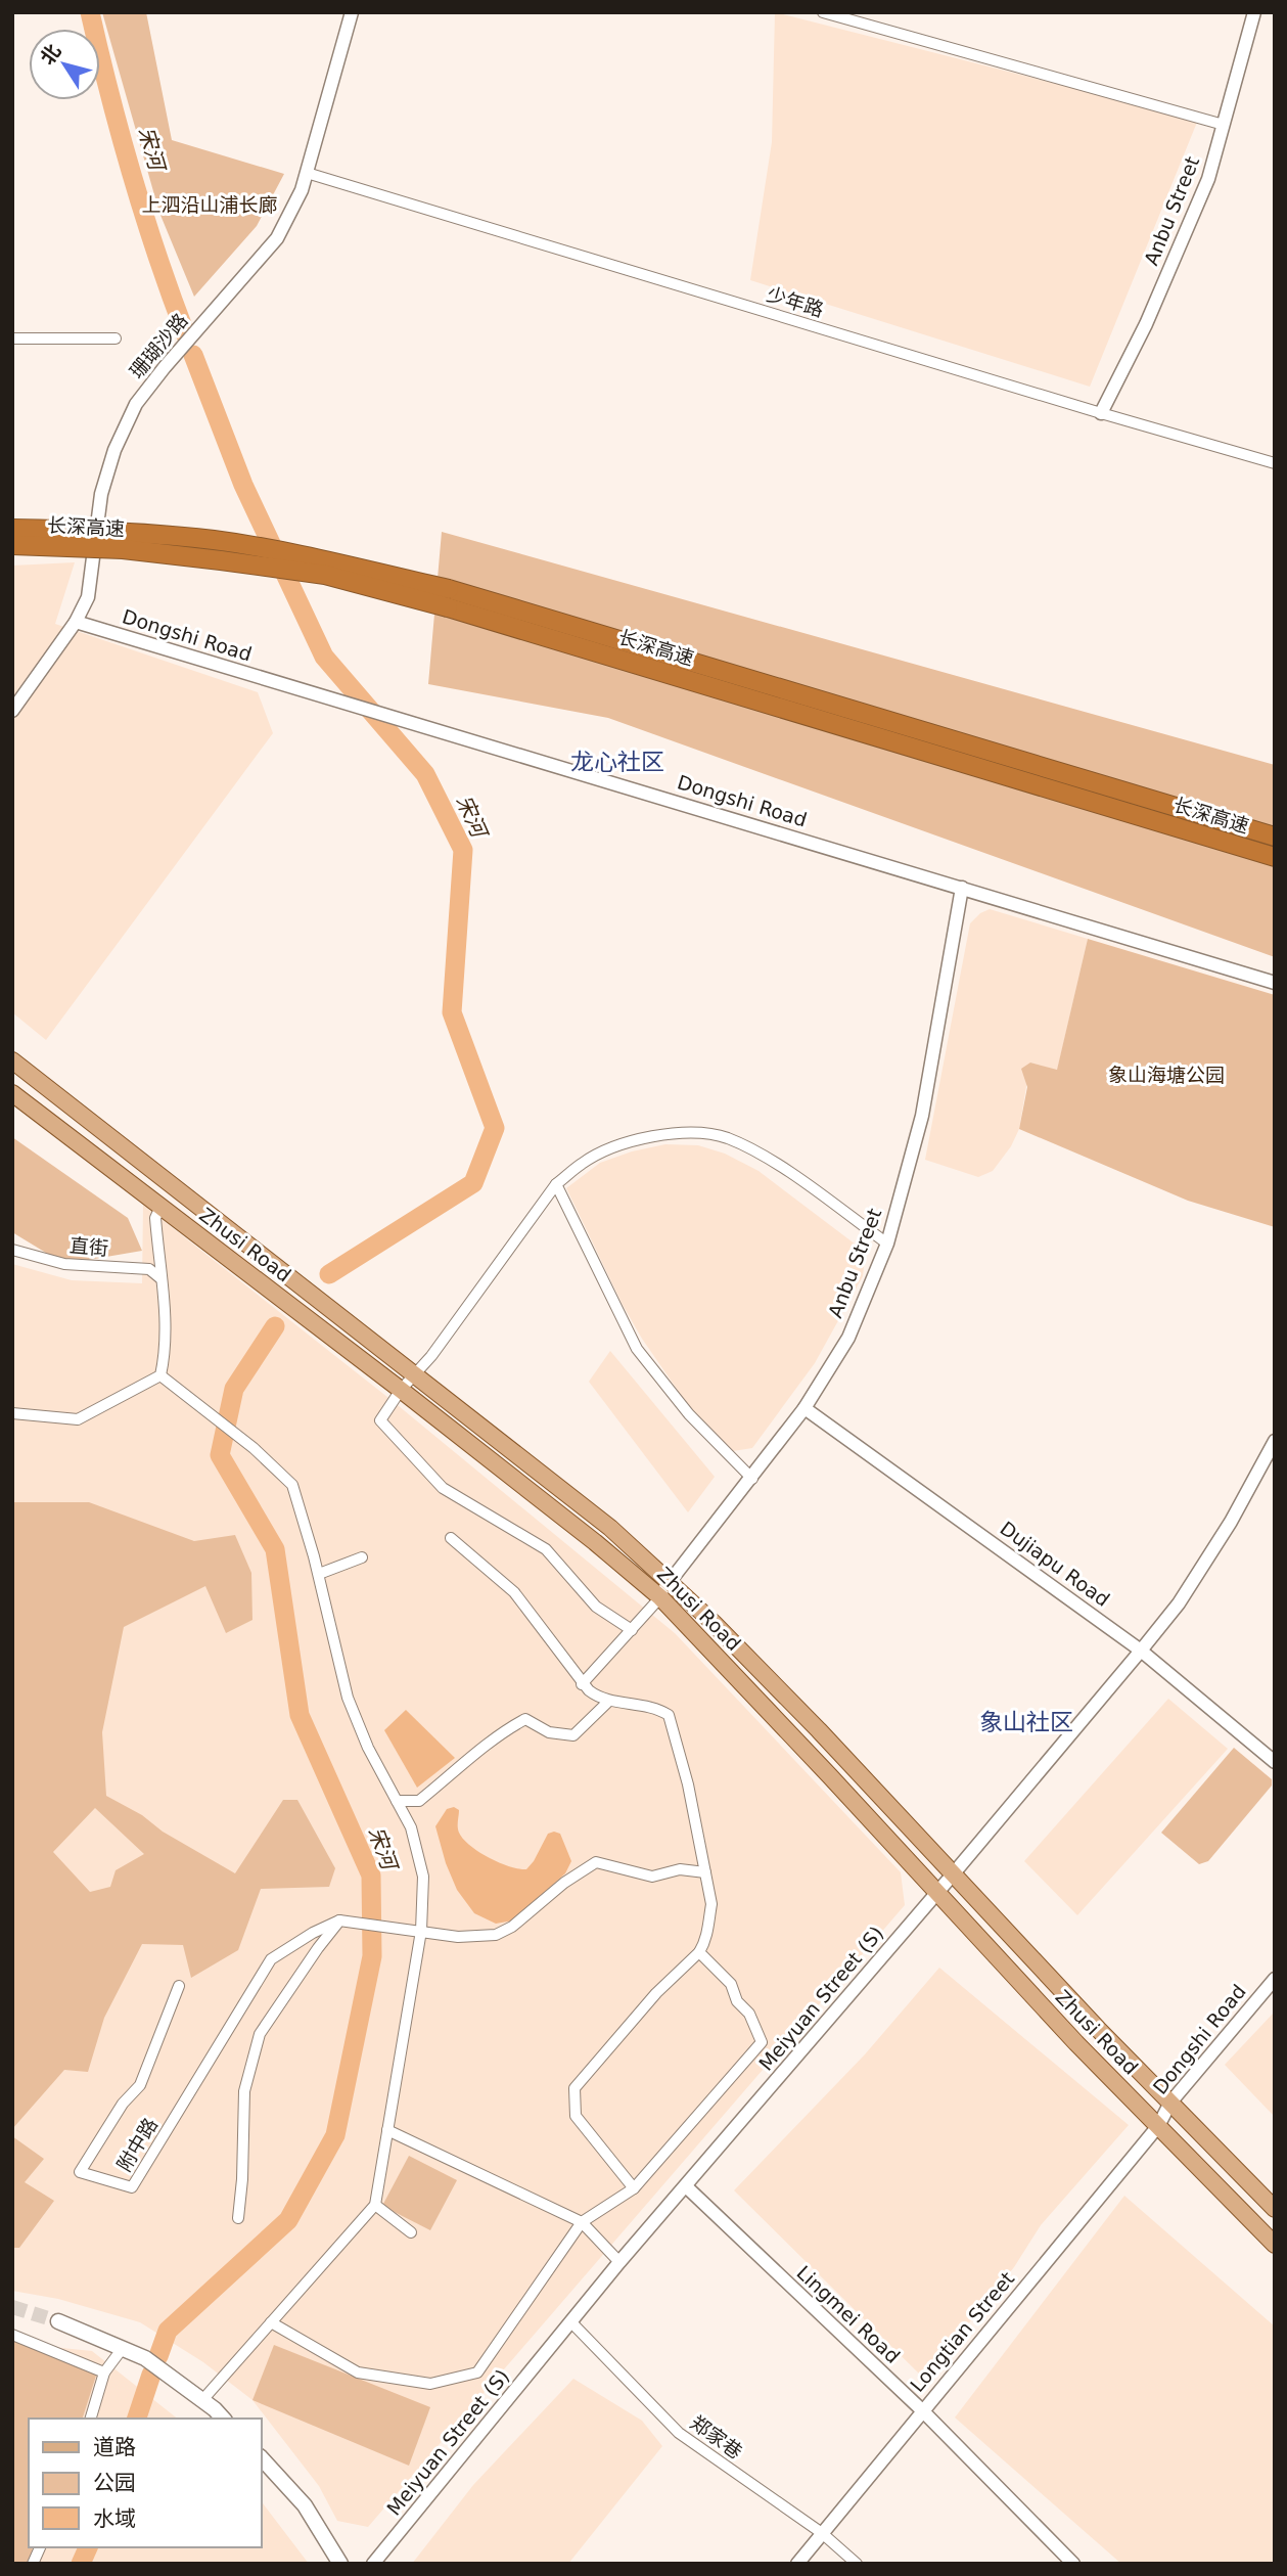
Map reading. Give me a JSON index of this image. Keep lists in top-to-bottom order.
{
  "streets": {
    "highway": ["长深高速"],
    "main road": ["Zhusi Road"],
    "street": [
      "Anbu Street",
      "少年路",
      "珊瑚沙路",
      "Dongshi Road",
      "直街",
      "Dujiapu Road",
      "Meiyuan Street (S)",
      "附中路",
      "Lingmei Road",
      "Longtian Street",
      "郑家巷"
    ]
  },
  "crossings": [
    ["Anbu Street", "少年路"],
    ["Anbu Street", "Dongshi Road"],
    ["Anbu Street", "Zhusi Road"],
    ["Anbu Street", "Dujiapu Road"],
    ["少年路", "珊瑚沙路"],
    ["珊瑚沙路", "Dongshi Road"],
    ["Dongshi Road", "Zhusi Road"],
    ["Dongshi Road", "Longtian Street"],
    ["Zhusi Road", "Meiyuan Street (S)"],
    ["Zhusi Road", "Longtian Street"],
    ["Dujiapu Road", "Meiyuan Street (S)"],
    ["Meiyuan Street (S)", "Lingmei Road"],
    ["Meiyuan Street (S)", "郑家巷"],
    ["Lingmei Road", "Longtian Street"],
    ["Longtian Street", "郑家巷"]
  ],
  "districts": ["龙心社区", "象山社区"],
  "water": ["宋河"],
  "parks": ["上泗沿山浦长廊", "象山海塘公园"],
  "legend": ["道路", "公园", "水域"],
  "north": "top left"
}
